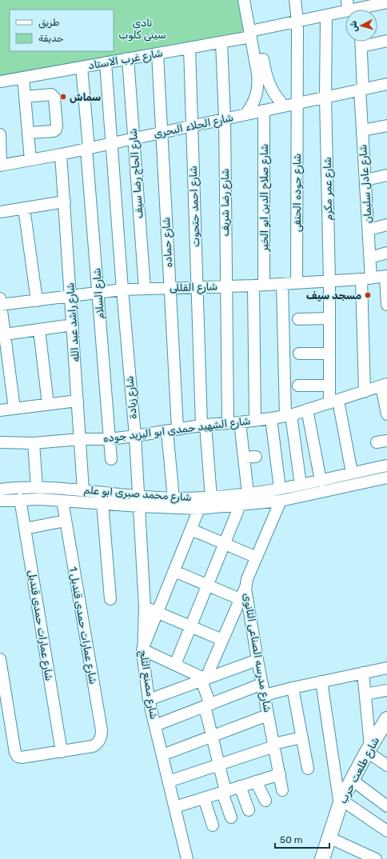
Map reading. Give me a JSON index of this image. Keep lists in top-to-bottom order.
{
  "streets": {
    "main road": ["شارع طلعت حرب"],
    "street": [
      "شارع غرب الاستاد",
      "شارع الجلاء البحرى",
      "شارع الحاج رضا سيف",
      "شارع عادل سليمان",
      "شارع عمر مكرم",
      "شارع جوده الحنفى",
      "شارع صلاح الدين ابو الخير",
      "شارع رضا شريف",
      "شارع احمد حتحوت",
      "شارع حماده",
      "شارع القللى",
      "شارع السلام",
      "شارع راشد عبد الله",
      "شارع زيادة",
      "شارع الشهيد حمدى ابو اليزيد جوده",
      "شارع محمد صبرى ابو علم",
      "شارع عمارات حمدى قنديل",
      "شارع عمارات حمدى قنديل 1",
      "شارع مدرسه الصناعى الثانوى",
      "شارع مصنع الثلج"
    ]
  },
  "crossings": [
    ["شارع غرب الاستاد", "شارع الحاج رضا سيف"],
    ["شارع غرب الاستاد", "شارع عمر مكرم"],
    ["شارع غرب الاستاد", "شارع جوده الحنفى"],
    ["شارع غرب الاستاد", "شارع رضا شريف"],
    ["شارع غرب الاستاد", "شارع احمد حتحوت"],
    ["شارع غرب الاستاد", "شارع حماده"],
    ["شارع غرب الاستاد", "شارع السلام"],
    ["شارع غرب الاستاد", "شارع زيادة"],
    ["شارع الجلاء البحرى", "شارع الحاج رضا سيف"],
    ["شارع الجلاء البحرى", "شارع عادل سليمان"],
    ["شارع الجلاء البحرى", "شارع عمر مكرم"],
    ["شارع الجلاء البحرى", "شارع جوده الحنفى"],
    ["شارع الجلاء البحرى", "شارع صلاح الدين ابو الخير"],
    ["شارع الجلاء البحرى", "شارع رضا شريف"],
    ["شارع الجلاء البحرى", "شارع احمد حتحوت"],
    ["شارع الجلاء البحرى", "شارع حماده"],
    ["شارع الجلاء البحرى", "شارع السلام"],
    ["شارع الجلاء البحرى", "شارع راشد عبد الله"],
    ["شارع الجلاء البحرى", "شارع زيادة"],
    ["شارع الحاج رضا سيف", "شارع القللى"],
    ["شارع عادل سليمان", "شارع القللى"],
    ["شارع عادل سليمان", "شارع الشهيد حمدى ابو اليزيد جوده"],
    ["شارع عمر مكرم", "شارع القللى"],
    ["شارع عمر مكرم", "شارع الشهيد حمدى ابو اليزيد جوده"],
    ["شارع عمر مكرم", "شارع محمد صبرى ابو علم"],
    ["شارع جوده الحنفى", "شارع القللى"],
    ["شارع صلاح الدين ابو الخير", "شارع القللى"],
    ["شارع صلاح الدين ابو الخير", "شارع الشهيد حمدى ابو اليزيد جوده"],
    ["شارع رضا شريف", "شارع القللى"],
    ["شارع رضا شريف", "شارع الشهيد حمدى ابو اليزيد جوده"],
    ["شارع احمد حتحوت", "شارع القللى"],
    ["شارع احمد حتحوت", "شارع الشهيد حمدى ابو اليزيد جوده"],
    ["شارع احمد حتحوت", "شارع محمد صبرى ابو علم"],
    ["شارع حماده", "شارع القللى"],
    ["شارع حماده", "شارع الشهيد حمدى ابو اليزيد جوده"],
    ["شارع حماده", "شارع محمد صبرى ابو علم"],
    ["شارع القللى", "شارع السلام"],
    ["شارع القللى", "شارع راشد عبد الله"],
    ["شارع القللى", "شارع زيادة"],
    ["شارع السلام", "شارع الشهيد حمدى ابو اليزيد جوده"],
    ["شارع راشد عبد الله", "شارع الشهيد حمدى ابو اليزيد جوده"],
    ["شارع راشد عبد الله", "شارع محمد صبرى ابو علم"],
    ["شارع زيادة", "شارع الشهيد حمدى ابو اليزيد جوده"],
    ["شارع زيادة", "شارع محمد صبرى ابو علم"],
    ["شارع زيادة", "شارع مصنع الثلج"],
    ["شارع محمد صبرى ابو علم", "شارع عمارات حمدى قنديل"],
    ["شارع محمد صبرى ابو علم", "شارع عمارات حمدى قنديل 1"],
    ["شارع محمد صبرى ابو علم", "شارع مدرسه الصناعى الثانوى"],
    ["شارع محمد صبرى ابو علم", "شارع مصنع الثلج"],
    ["شارع عمارات حمدى قنديل", "شارع عمارات حمدى قنديل 1"]
  ],
  "parks": ["نادى سيتى كلوب"],
  "places": ["سماش", "مسجد سيف"],
  "legend": ["طريق", "حديقة"],
  "scale_bar": "50 m",
  "north": "left"
}
